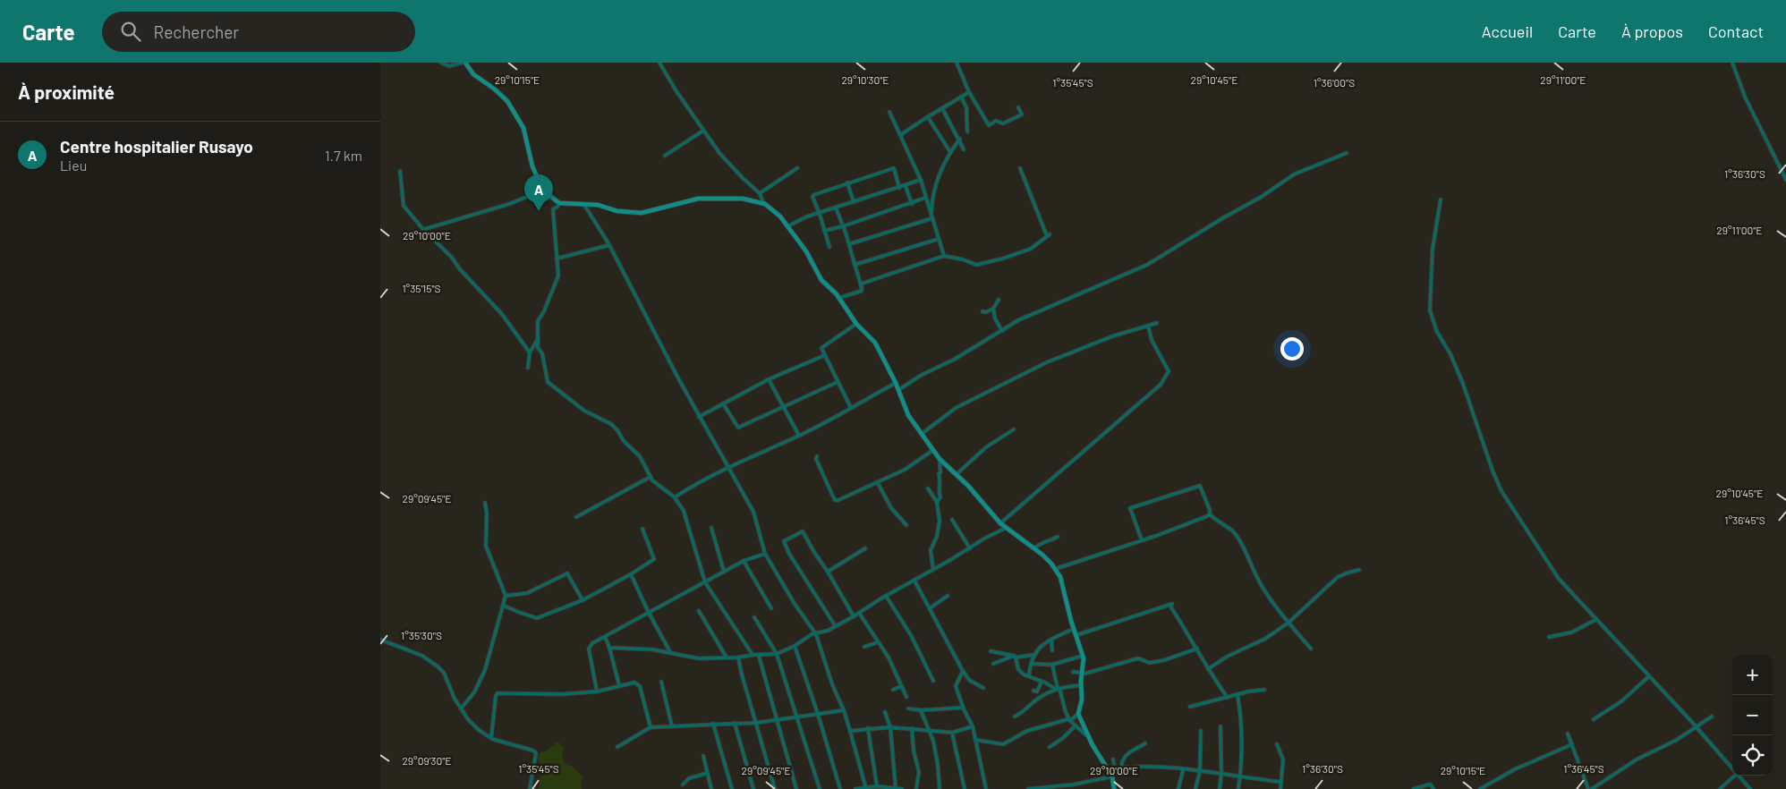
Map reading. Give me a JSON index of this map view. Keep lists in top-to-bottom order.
{
  "page": {
    "header": "Carte",
    "search": "Rechercher",
    "nav": [
      "Accueil",
      "Carte",
      "À propos",
      "Contact"
    ],
    "heading": "À proximité",
    "list": [
      {
        "mark": "A",
        "name": "Centre hospitalier Rusayo",
        "note": "Lieu",
        "value": "1.7 km"
      }
    ],
    "pins": "A",
    "map_buttons": ["+", "−"]
  },
  "coordinates": [
    "29°10'15\"E",
    "29°10'30\"E",
    "29°10'45\"E",
    "29°11'00\"E",
    "1°35'45\"S",
    "1°36'00\"S",
    "1°36'30\"S",
    "29°10'00\"E",
    "1°35'15\"S",
    "29°09'45\"E",
    "1°36'45\"S",
    "1°35'30\"S",
    "29°09'30\"E"
  ]
}
